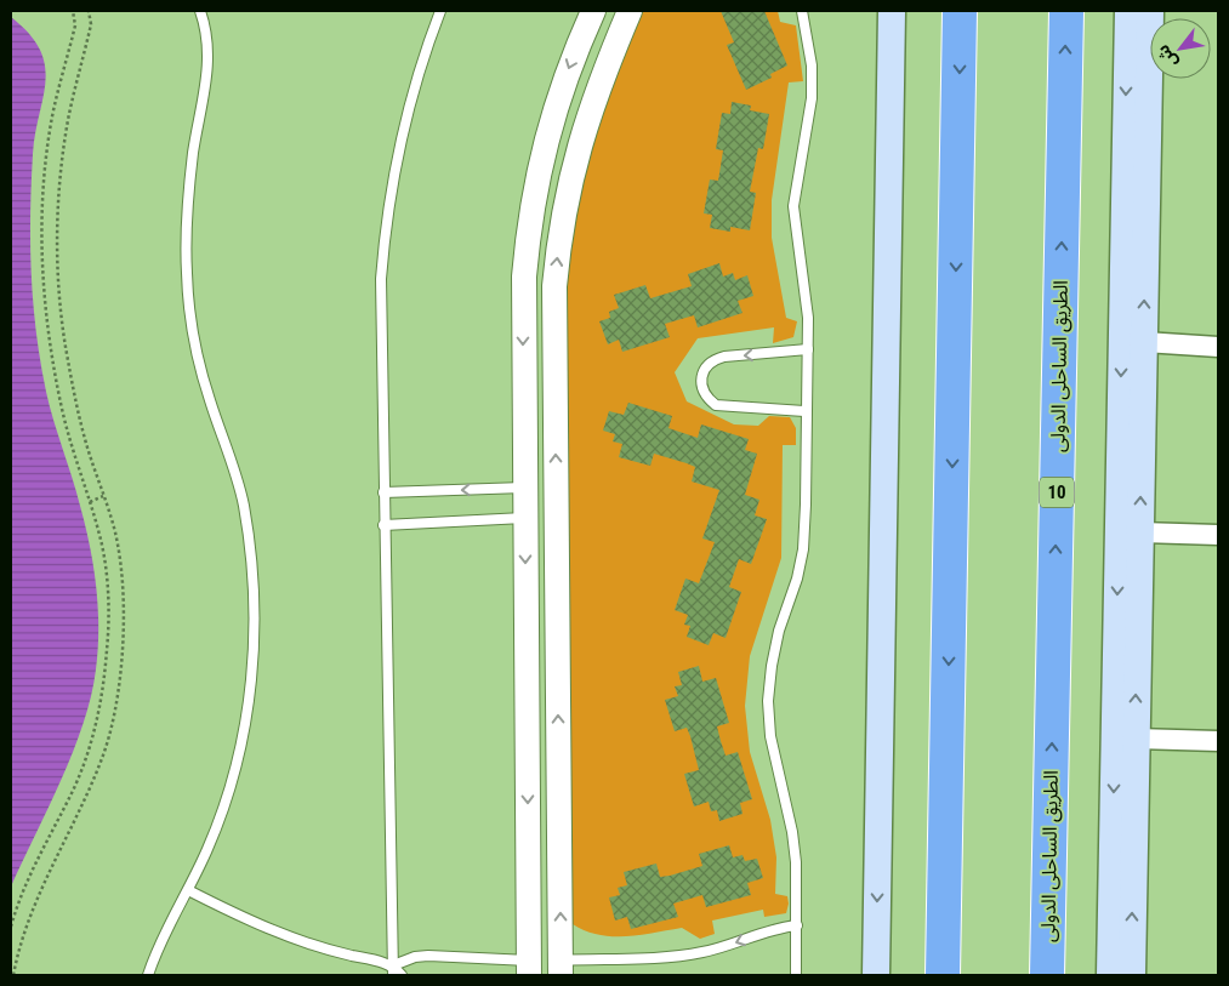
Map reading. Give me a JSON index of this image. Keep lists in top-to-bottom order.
{
  "streets": {
    "highway": ["الطريق الساحلى الدولى", "10"]
  },
  "north": "bottom left"
}
